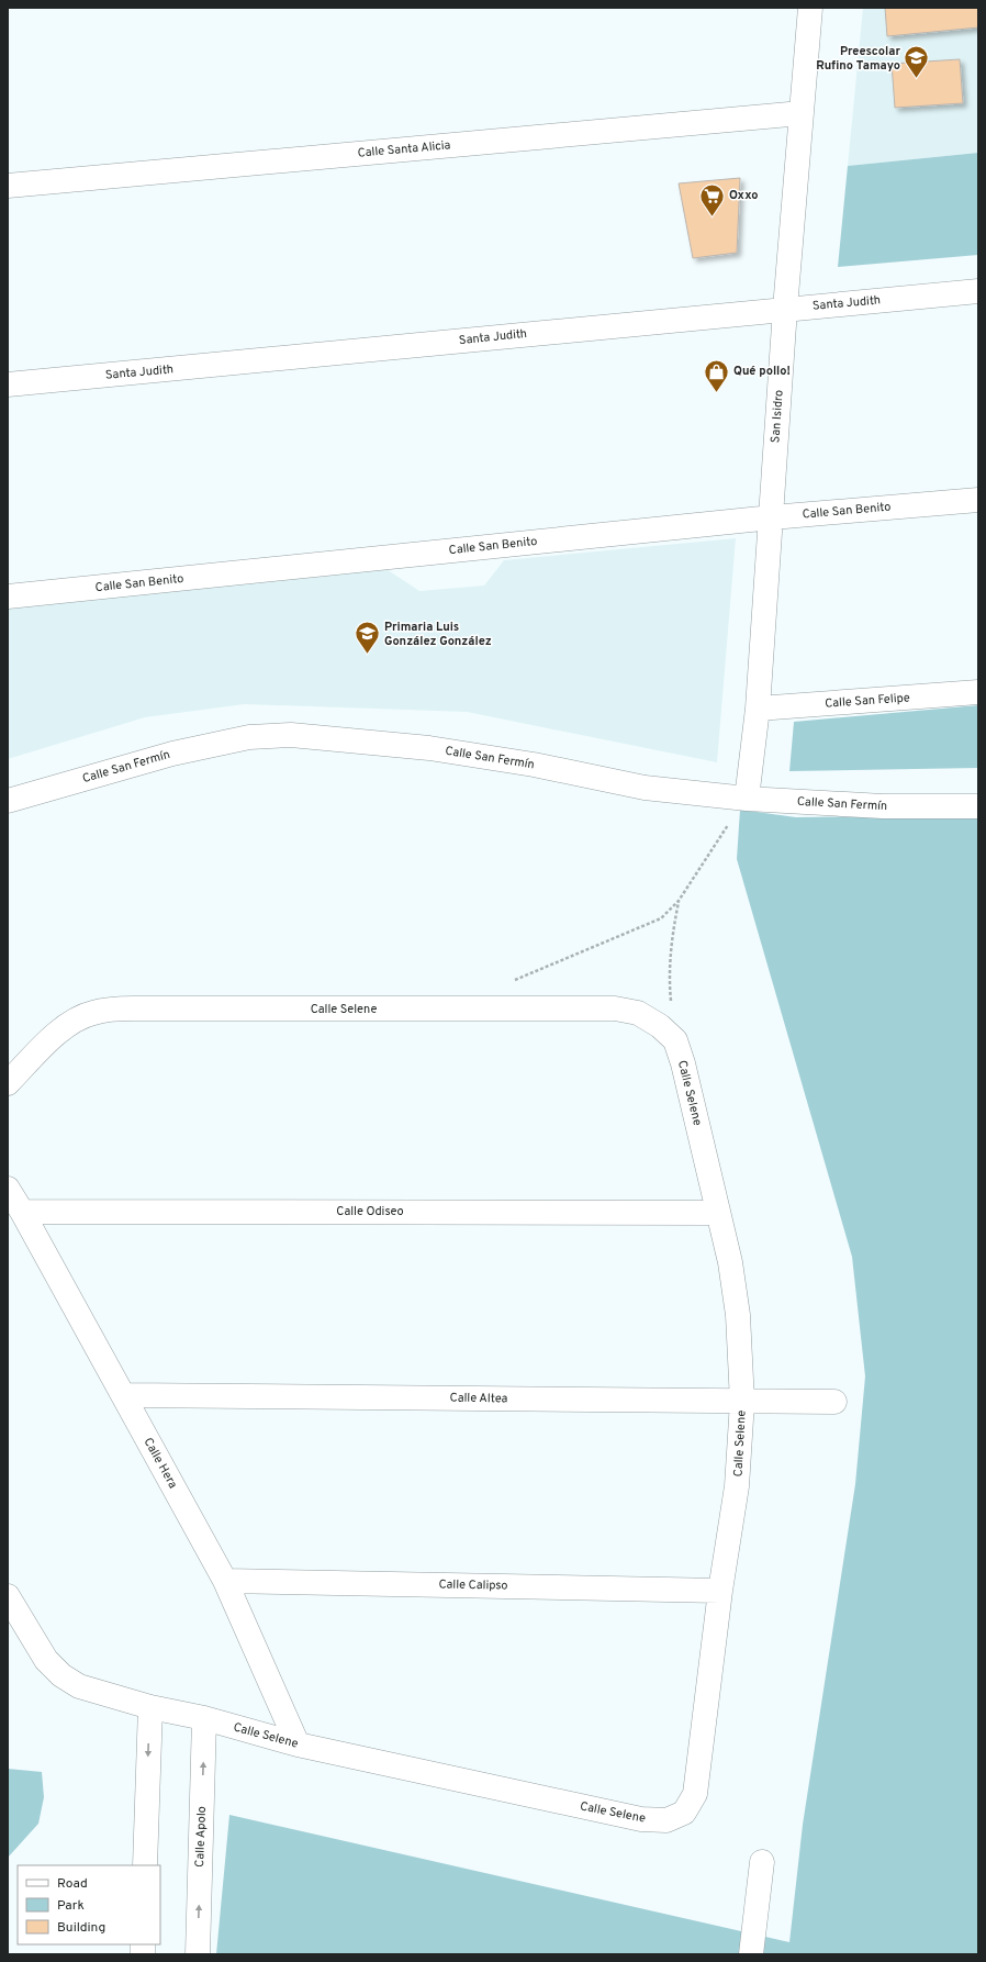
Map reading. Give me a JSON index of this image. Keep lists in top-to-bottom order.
{
  "streets": {
    "street": [
      "Calle Santa Alicia",
      "Santa Judith",
      "San Isidro",
      "Calle San Benito",
      "Calle San Felipe",
      "Calle San Fermín",
      "Calle Selene",
      "Calle Odiseo",
      "Calle Altea",
      "Calle Hera",
      "Calle Calipso",
      "Calle Apolo"
    ]
  },
  "crossings": [
    ["Calle Santa Alicia", "San Isidro"],
    ["Santa Judith", "San Isidro"],
    ["San Isidro", "Calle San Benito"],
    ["San Isidro", "Calle San Felipe"],
    ["San Isidro", "Calle San Fermín"],
    ["Calle Selene", "Calle Odiseo"],
    ["Calle Selene", "Calle Altea"],
    ["Calle Selene", "Calle Hera"],
    ["Calle Selene", "Calle Calipso"],
    ["Calle Selene", "Calle Apolo"],
    ["Calle Odiseo", "Calle Hera"],
    ["Calle Altea", "Calle Hera"],
    ["Calle Hera", "Calle Calipso"]
  ],
  "places": {
    "school or university": ["Preescolar Rufino Tamayo", "Primaria Luis González González"],
    "supermarket": ["Oxxo"],
    "shop": ["Qué pollo!"]
  },
  "legend": ["Road", "Park", "Building"]
}
